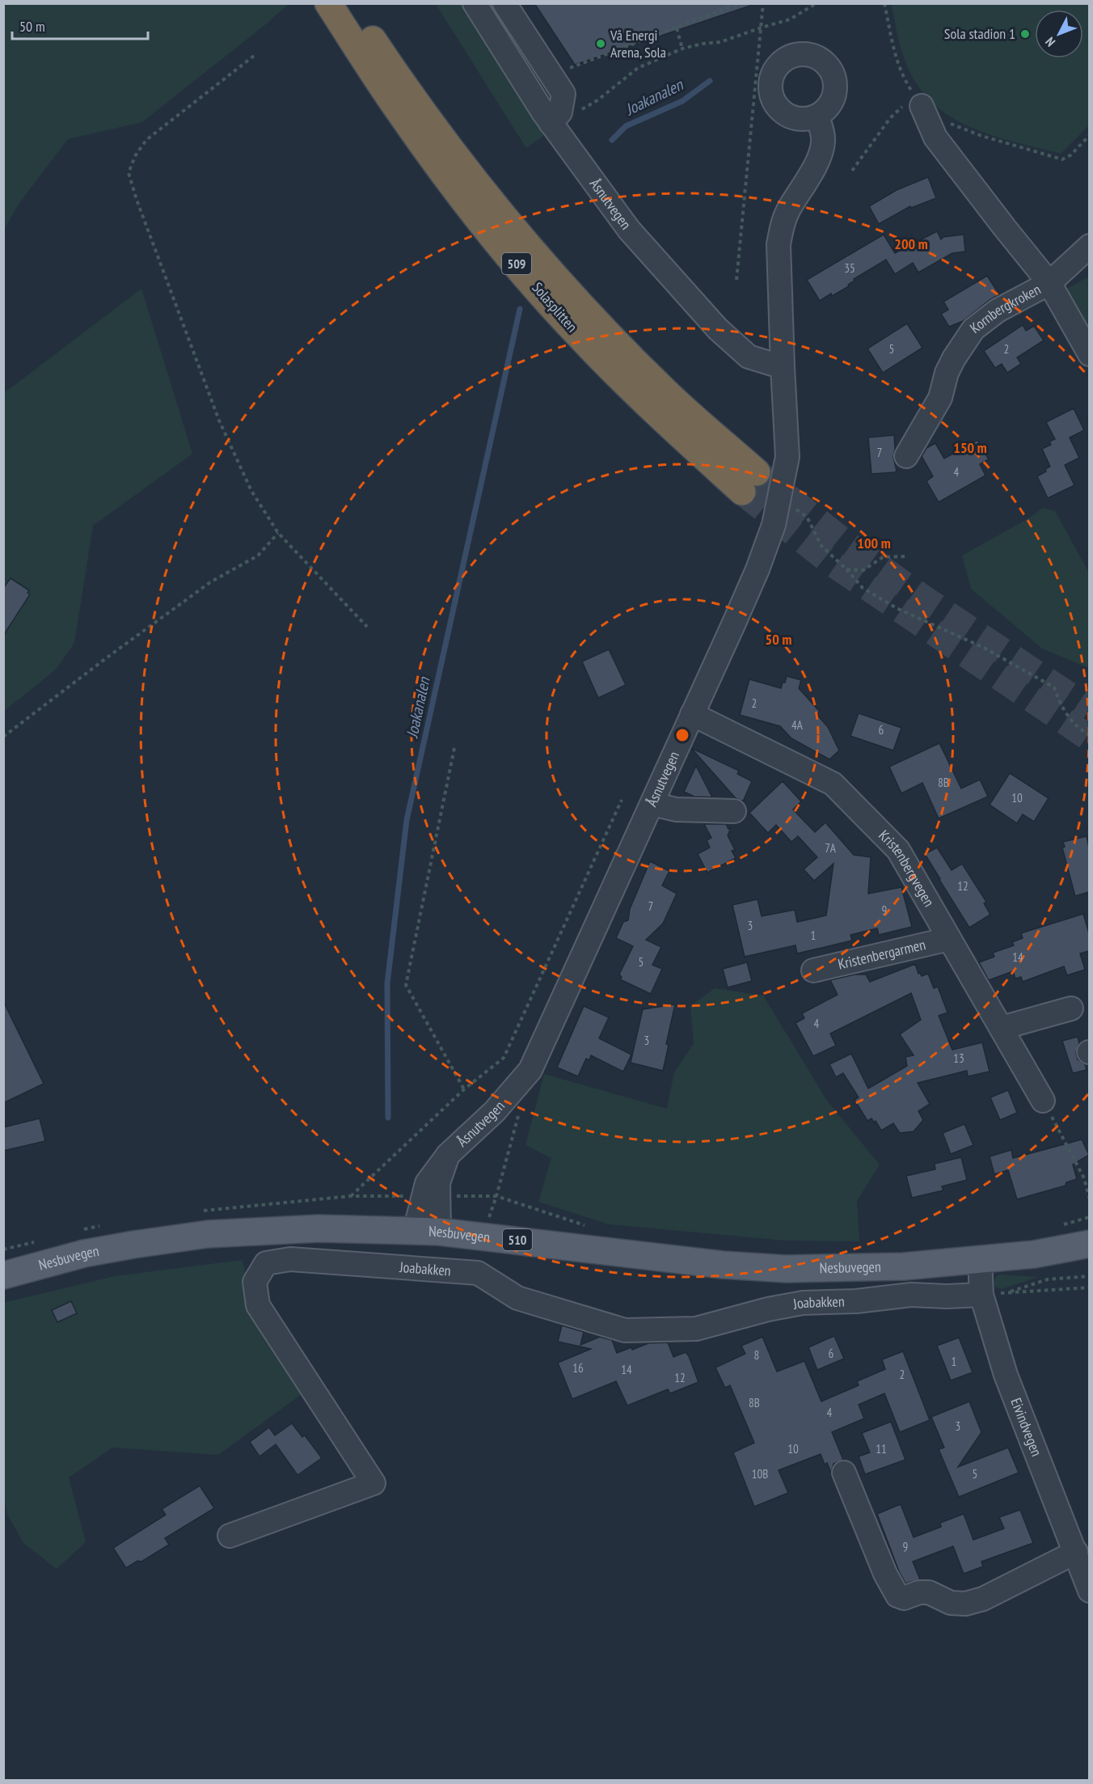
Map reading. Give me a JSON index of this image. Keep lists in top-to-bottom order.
{
  "streets": {
    "highway": ["509", "Solasplitten"],
    "main road": ["Nesbuvegen", "510"],
    "street": [
      "Åsnutvegen",
      "Kornbergkroken",
      "Kristenbergvegen",
      "Kristenbergarmen",
      "Joabakken",
      "Eivindvegen"
    ]
  },
  "crossings": [
    ["Åsnutvegen", "Kristenbergvegen"],
    ["Åsnutvegen", "Nesbuvegen"],
    ["Kristenbergvegen", "Kristenbergarmen"],
    ["Nesbuvegen", "Eivindvegen"],
    ["Joabakken", "Eivindvegen"]
  ],
  "water": ["Joakanalen"],
  "places": ["Sola stadion 1", "Vå Energi Arena, Sola"],
  "house_numbers": [
    "35",
    "5",
    "2",
    "7",
    "4",
    "2",
    "4A",
    "6",
    "8B",
    "10",
    "7A",
    "12",
    "7",
    "9",
    "3",
    "1",
    "14",
    "5",
    "4",
    "3",
    "13",
    "6",
    "8",
    "1",
    "16",
    "14",
    "2",
    "12",
    "8B",
    "4",
    "3",
    "10",
    "11",
    "10B",
    "5",
    "9"
  ],
  "scale_bar": "50 m",
  "north": "bottom left",
  "rings": [
    "200 m",
    "150 m",
    "100 m",
    "50 m"
  ]
}
